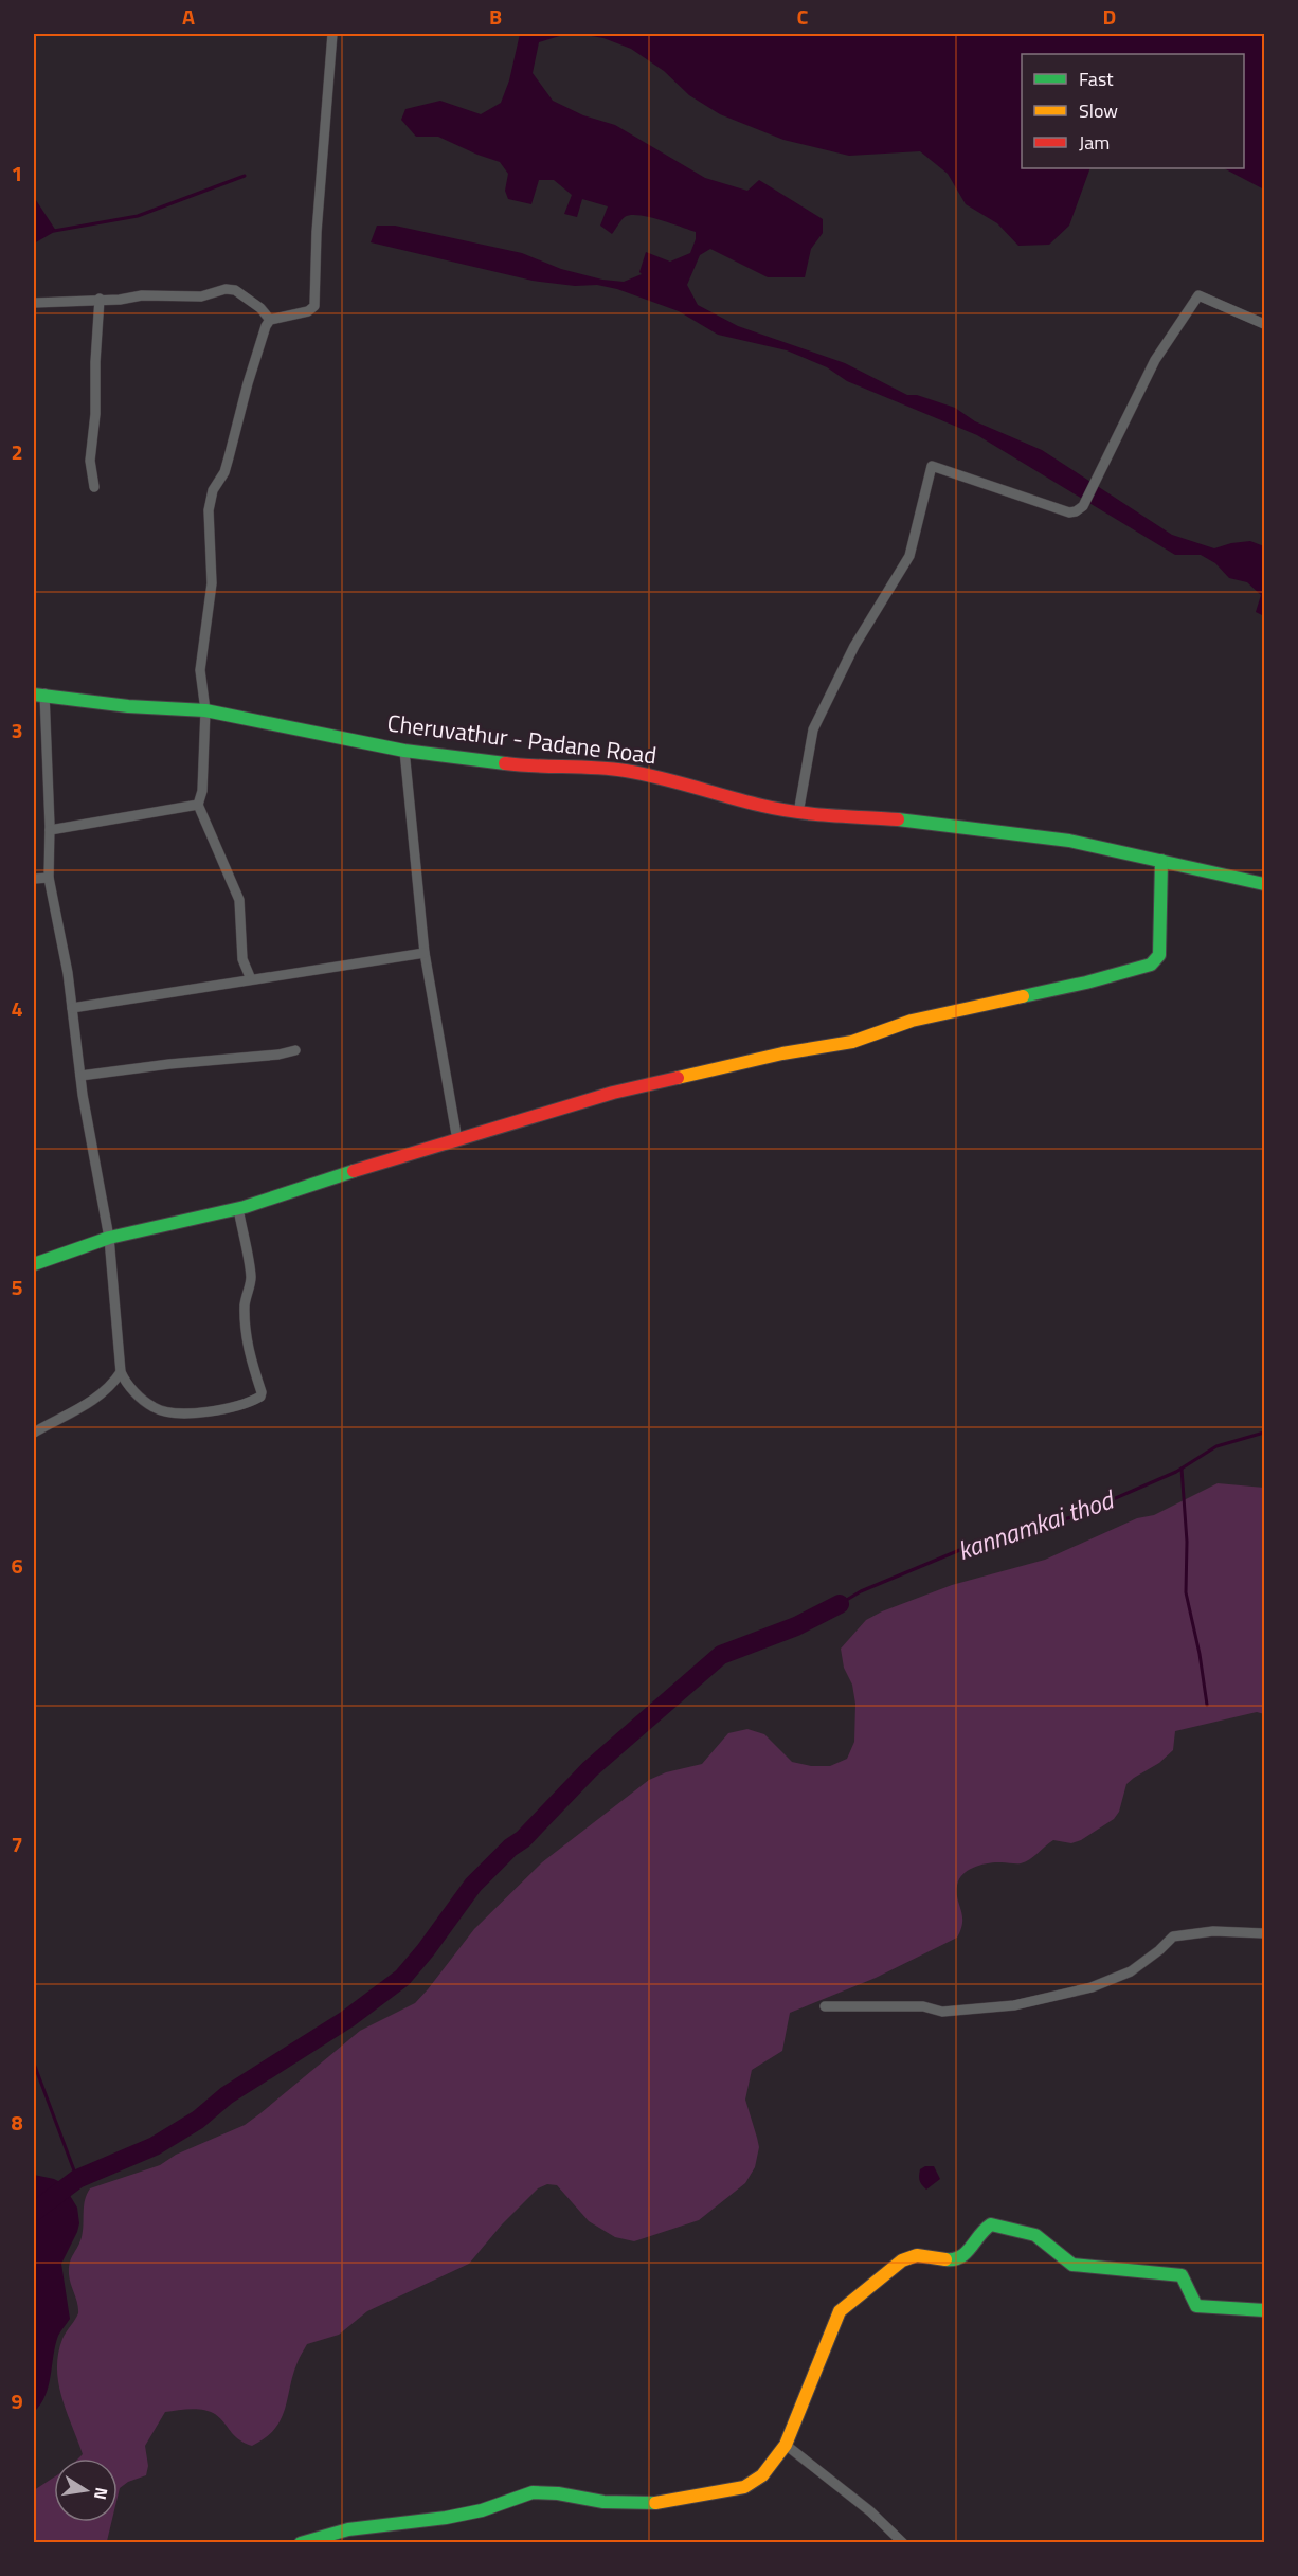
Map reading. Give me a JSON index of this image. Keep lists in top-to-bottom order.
{
  "streets": {
    "street": ["Cheruvathur - Padane Road"]
  },
  "water": ["kannamkai thod"],
  "legend": ["Fast", "Slow", "Jam"],
  "north": "right",
  "grid": {
    "columns": [
      "A",
      "B",
      "C",
      "D"
    ],
    "rows": [
      "1",
      "2",
      "3",
      "4",
      "5",
      "6",
      "7",
      "8",
      "9"
    ]
  }
}
